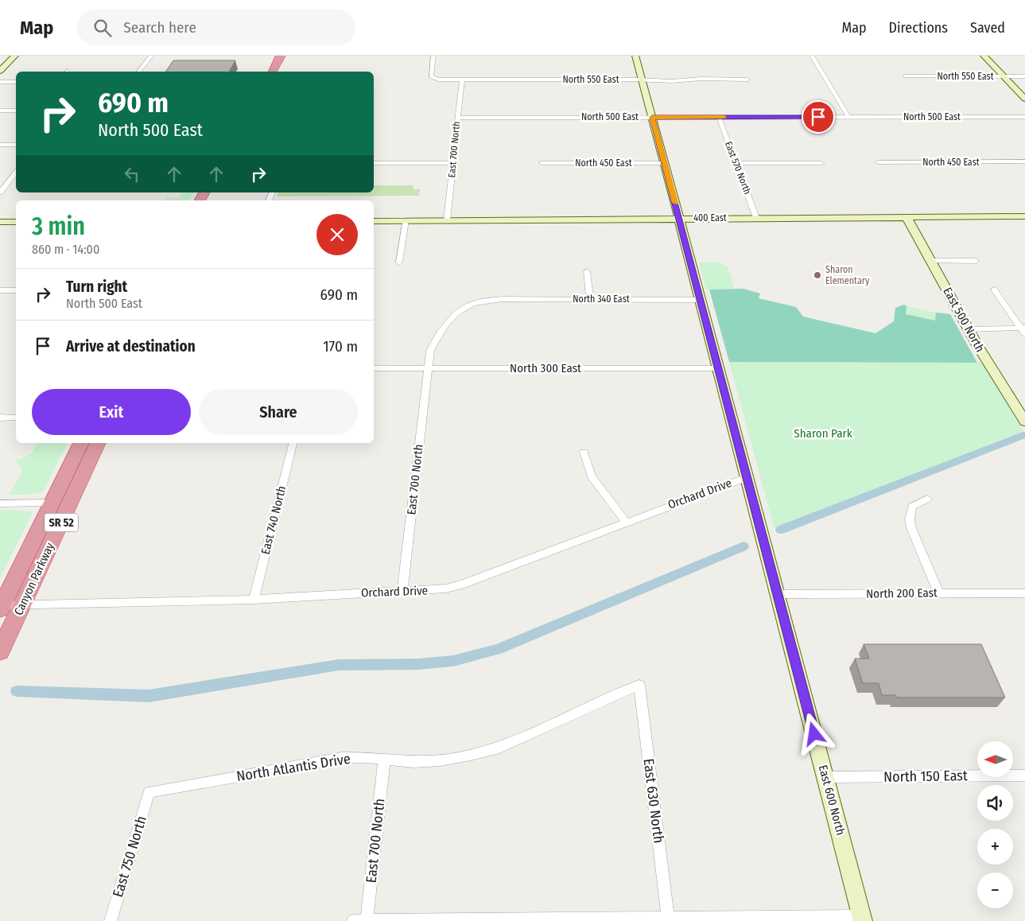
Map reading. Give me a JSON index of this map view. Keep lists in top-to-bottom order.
{
  "streets": {
    "highway": ["SR 52", "Canyon Parkway"],
    "street": [
      "North 550 East",
      "North 500 East",
      "East 700 North",
      "North 450 East",
      "East 570 North",
      "400 East",
      "North 340 East",
      "East 500 North",
      "North 300 East",
      "Orchard Drive",
      "East 740 North",
      "North 200 East",
      "North Atlantis Drive",
      "North 150 East",
      "East 600 North",
      "East 630 North",
      "East 750 North"
    ]
  },
  "crossings": [
    ["North 550 East", "East 700 North"],
    ["North 550 East", "East 600 North"],
    ["North 500 East", "East 700 North"],
    ["North 500 East", "East 570 North"],
    ["North 500 East", "East 600 North"],
    ["East 700 North", "400 East"],
    ["East 700 North", "North 340 East"],
    ["East 700 North", "North 300 East"],
    ["East 700 North", "Orchard Drive"],
    ["East 700 North", "North Atlantis Drive"],
    ["North 450 East", "East 600 North"],
    ["East 570 North", "400 East"],
    ["400 East", "East 500 North"],
    ["400 East", "East 600 North"],
    ["North 340 East", "North 300 East"],
    ["North 340 East", "East 600 North"],
    ["North 300 East", "East 600 North"],
    ["Orchard Drive", "East 740 North"],
    ["Orchard Drive", "Canyon Parkway"],
    ["Orchard Drive", "East 600 North"],
    ["North 200 East", "East 600 North"],
    ["North Atlantis Drive", "East 630 North"],
    ["North Atlantis Drive", "East 750 North"],
    ["North 150 East", "East 600 North"]
  ],
  "parks": ["Sharon Park"],
  "places": ["Sharon Elementary"],
  "north": "left",
  "page": {
    "header": "Map",
    "search": "Search here",
    "nav": ["Map", "Directions", "Saved"],
    "turn": ["690 m", "North 500 East"],
    "heading": ["3 min", "860 m · 14:00"],
    "list": [
      {
        "name": "Turn right",
        "note": "North 500 East",
        "value": "690 m"
      },
      {
        "name": "Arrive at destination",
        "value": "170 m"
      }
    ],
    "buttons": ["Exit", "Share"],
    "map_buttons": ["+", "−"]
  }
}
